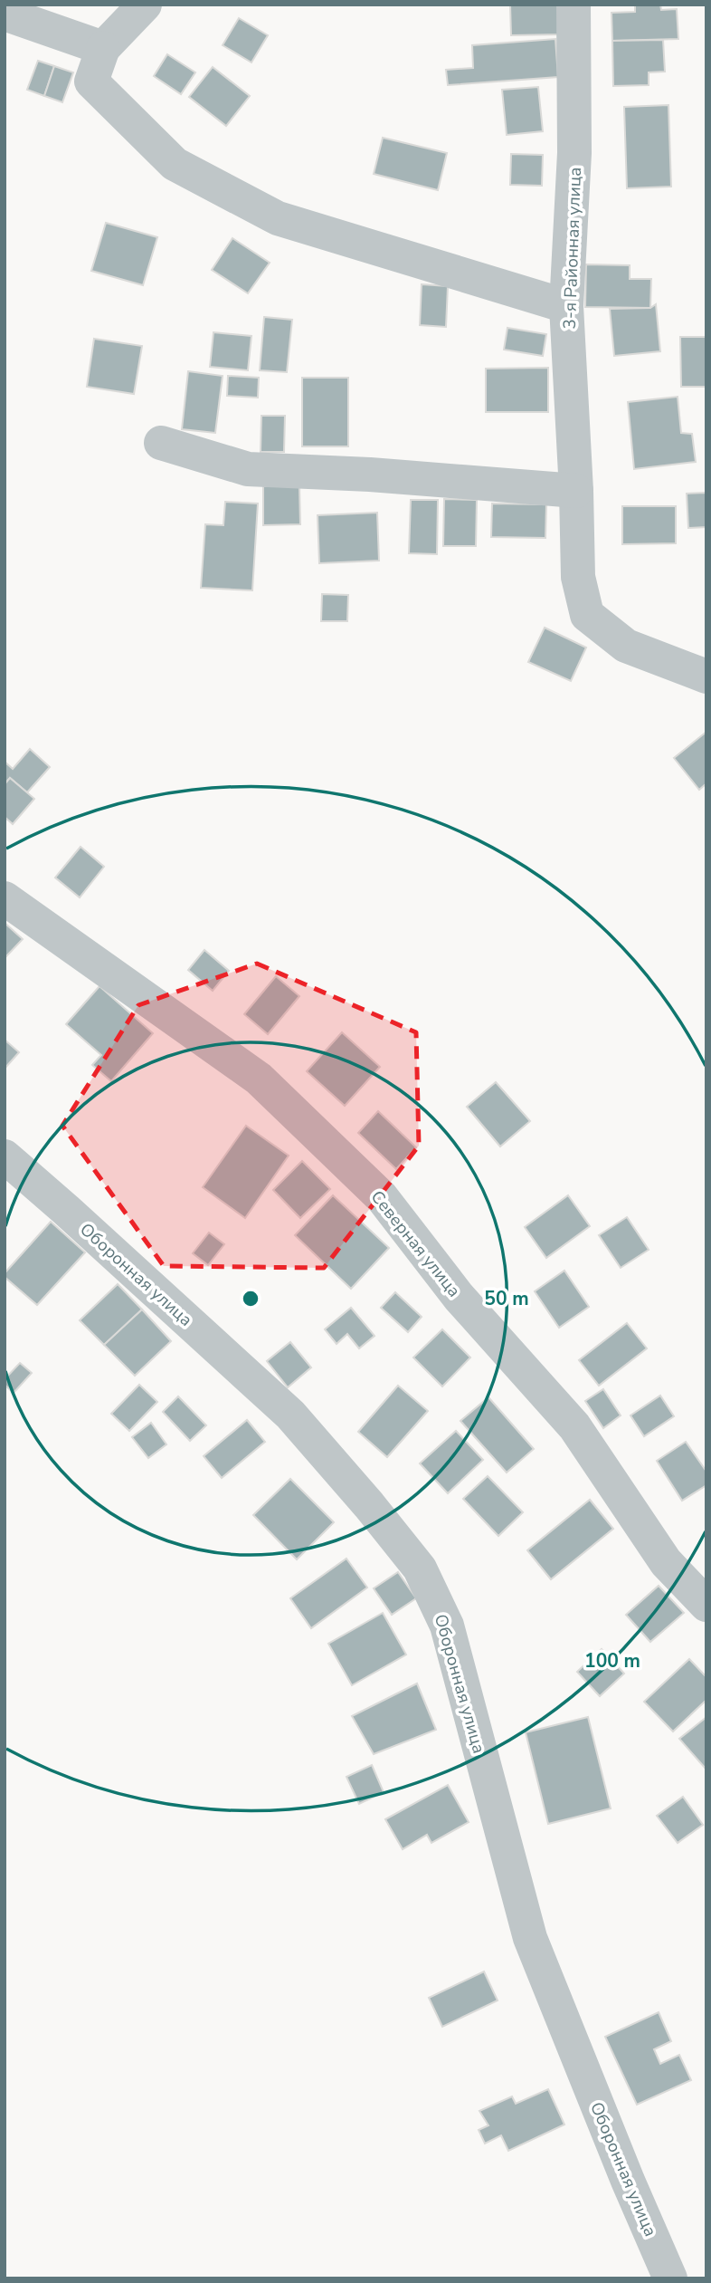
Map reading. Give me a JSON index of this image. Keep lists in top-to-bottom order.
{
  "streets": {
    "street": ["3-я Районная улица", "Северная улица", "Оборонная улица"]
  },
  "rings": ["50 m", "100 m"]
}
